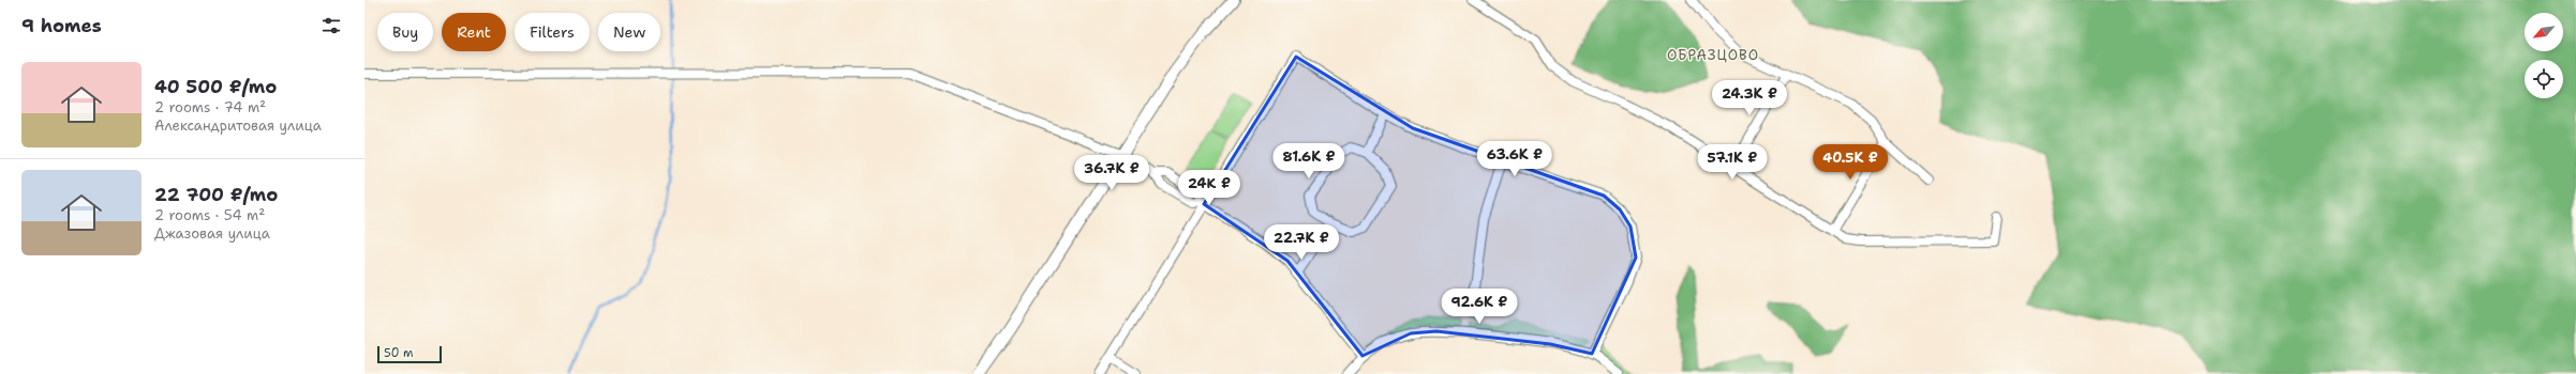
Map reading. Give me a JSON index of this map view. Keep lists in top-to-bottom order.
{
  "districts": ["ОБРАЗЦОВО"],
  "scale_bar": "50 m",
  "north": "bottom left",
  "page": {
    "heading": "9 homes",
    "chip": [
      "Buy",
      "Rent",
      "Filters",
      "New"
    ],
    "list": [
      {
        "name": "40 500 ₽/mo",
        "note": "2 rooms · 74 m² · Александритовая улица"
      },
      {
        "name": "22 700 ₽/mo",
        "note": "2 rooms · 54 m² · Джазовая улица"
      }
    ],
    "price": [
      "24.3K ₽",
      "63.6K ₽",
      "81.6K ₽",
      "57.1K ₽",
      "40.5K ₽",
      "36.7K ₽",
      "24K ₽",
      "22.7K ₽",
      "92.6K ₽"
    ],
    "scale": "50 m"
  }
}
